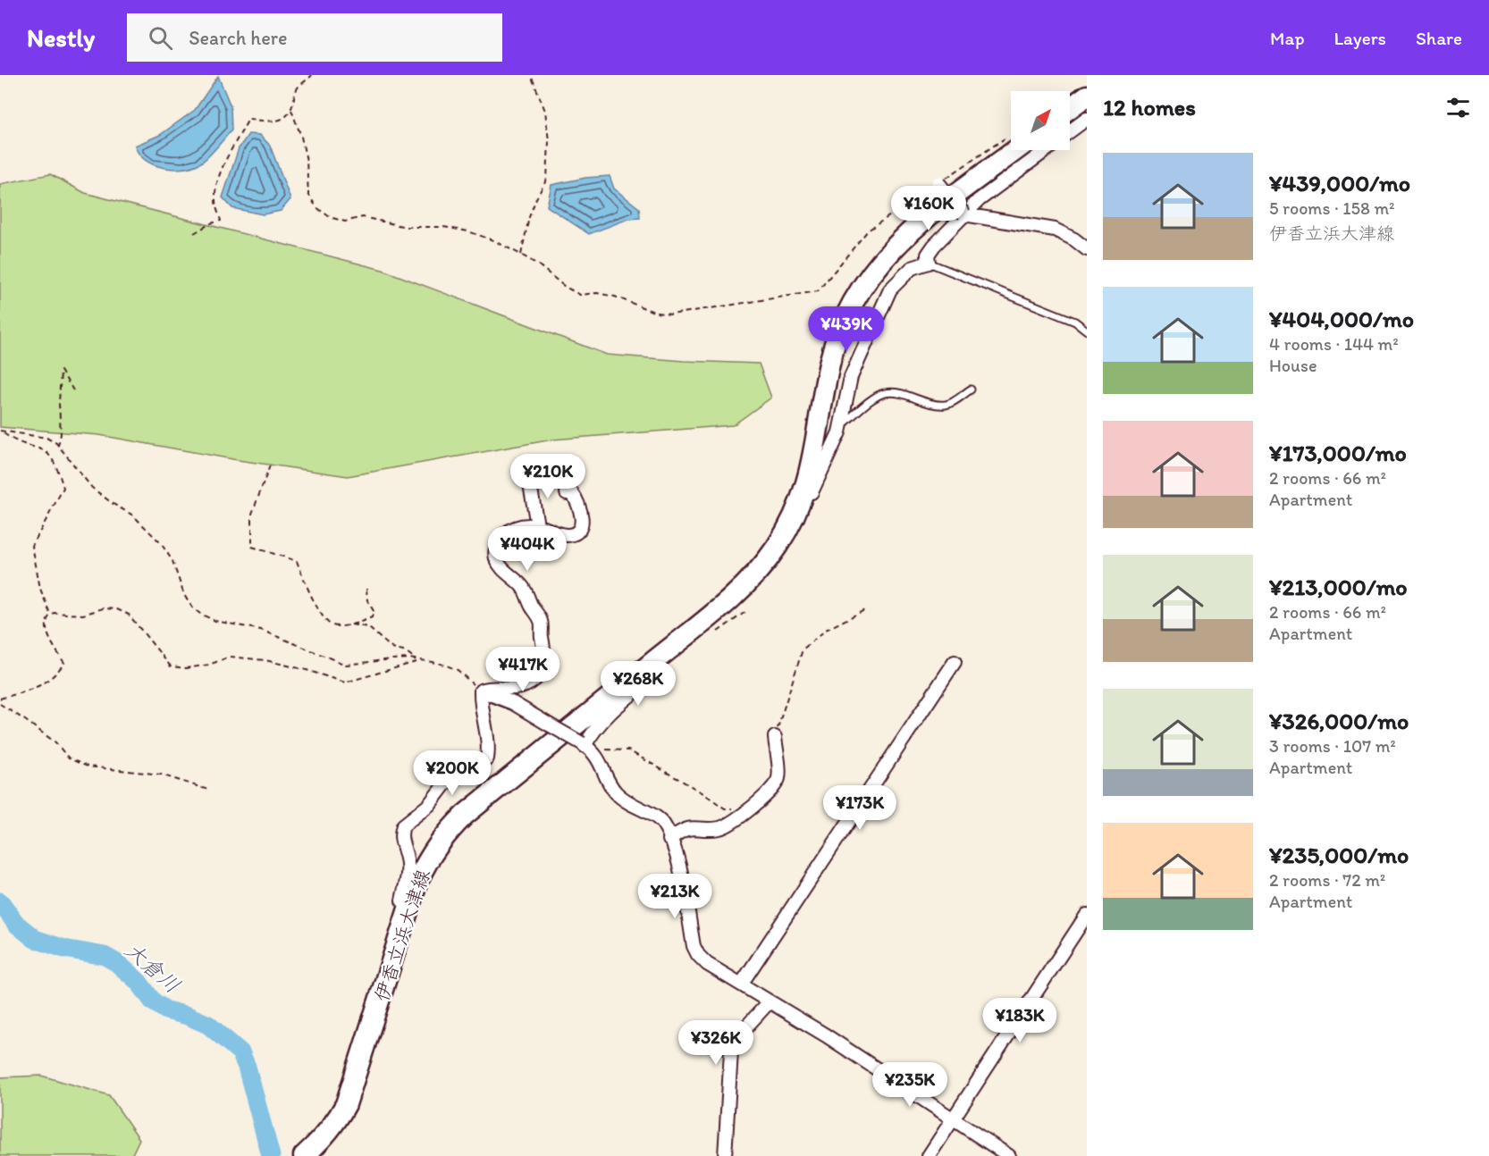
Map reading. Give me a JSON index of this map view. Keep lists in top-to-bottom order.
{
  "streets": {
    "main road": ["伊香立浜大津線"]
  },
  "water": ["大倉川"],
  "north": "top right",
  "page": {
    "header": "Nestly",
    "search": "Search here",
    "nav": ["Map", "Layers", "Share"],
    "heading": "12 homes",
    "list": [
      {
        "name": "¥439,000/mo",
        "note": "5 rooms · 158 m² · 伊香立浜大津線"
      },
      {
        "name": "¥404,000/mo",
        "note": "4 rooms · 144 m² · House"
      },
      {
        "name": "¥173,000/mo",
        "note": "2 rooms · 66 m² · Apartment"
      },
      {
        "name": "¥213,000/mo",
        "note": "2 rooms · 66 m² · Apartment"
      },
      {
        "name": "¥326,000/mo",
        "note": "3 rooms · 107 m² · Apartment"
      },
      {
        "name": "¥235,000/mo",
        "note": "2 rooms · 72 m² · Apartment"
      }
    ],
    "price": [
      "¥160K",
      "¥439K",
      "¥210K",
      "¥404K",
      "¥417K",
      "¥268K",
      "¥200K",
      "¥173K",
      "¥213K",
      "¥183K",
      "¥326K",
      "¥235K"
    ]
  }
}
